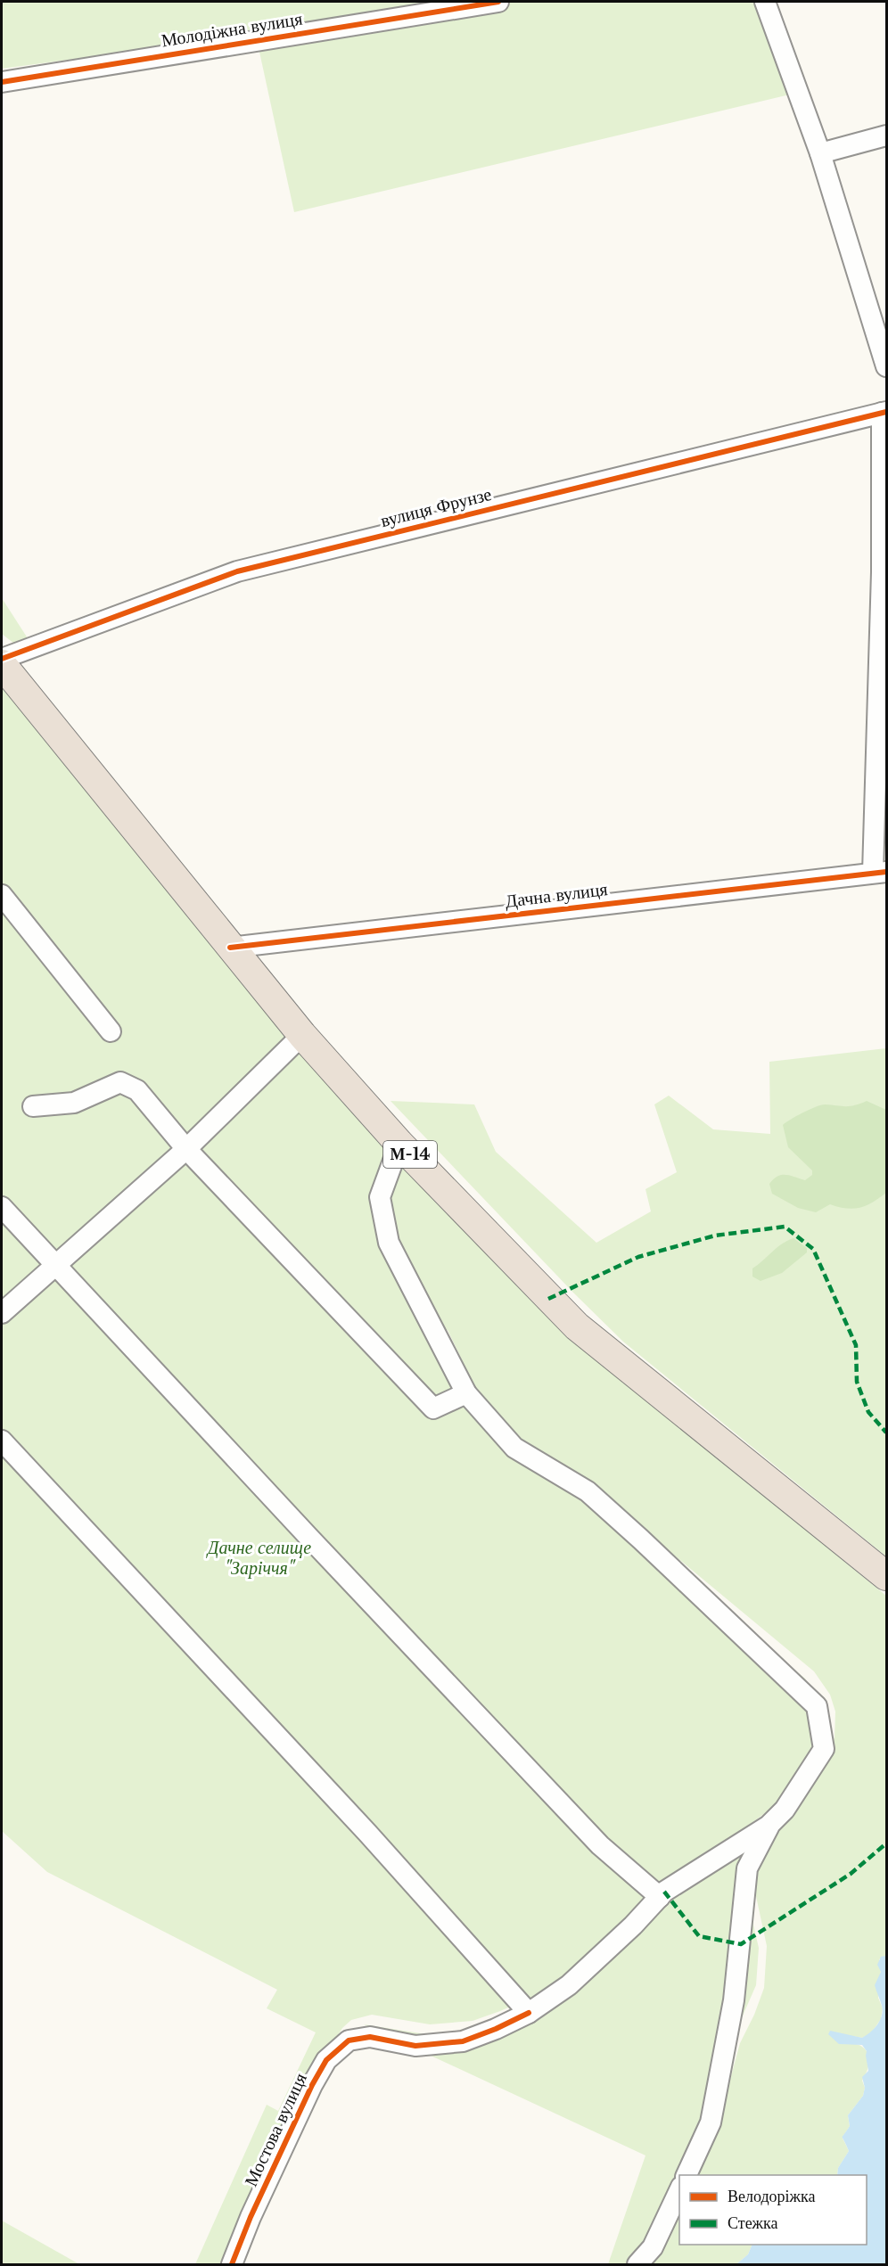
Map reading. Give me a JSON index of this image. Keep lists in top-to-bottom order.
{
  "streets": {
    "highway": ["М-14"],
    "street": [
      "Молодіжна вулиця",
      "вулиця Фрунзе",
      "Дачна вулиця",
      "Мостова вулиця"
    ]
  },
  "crossings": [
    ["Дачна вулиця", "М-14"]
  ],
  "parks": ["Дачне селище \"Заріччя\""],
  "legend": ["Велодоріжка", "Стежка"]
}
